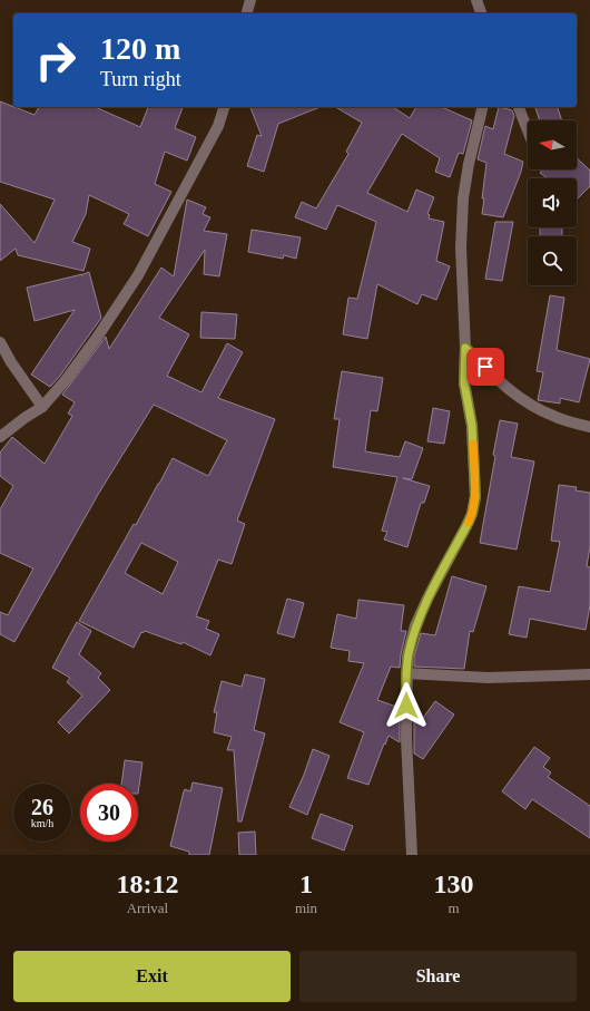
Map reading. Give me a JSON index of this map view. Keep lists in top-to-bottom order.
{
  "north": "left",
  "page": {
    "turn": ["120 m", "Turn right"],
    "speed": "26 km/h",
    "limit": "30",
    "eta": [
      "18:12",
      "Arrival",
      "1",
      "min",
      "130",
      "m"
    ],
    "buttons": ["Exit", "Share"]
  }
}
